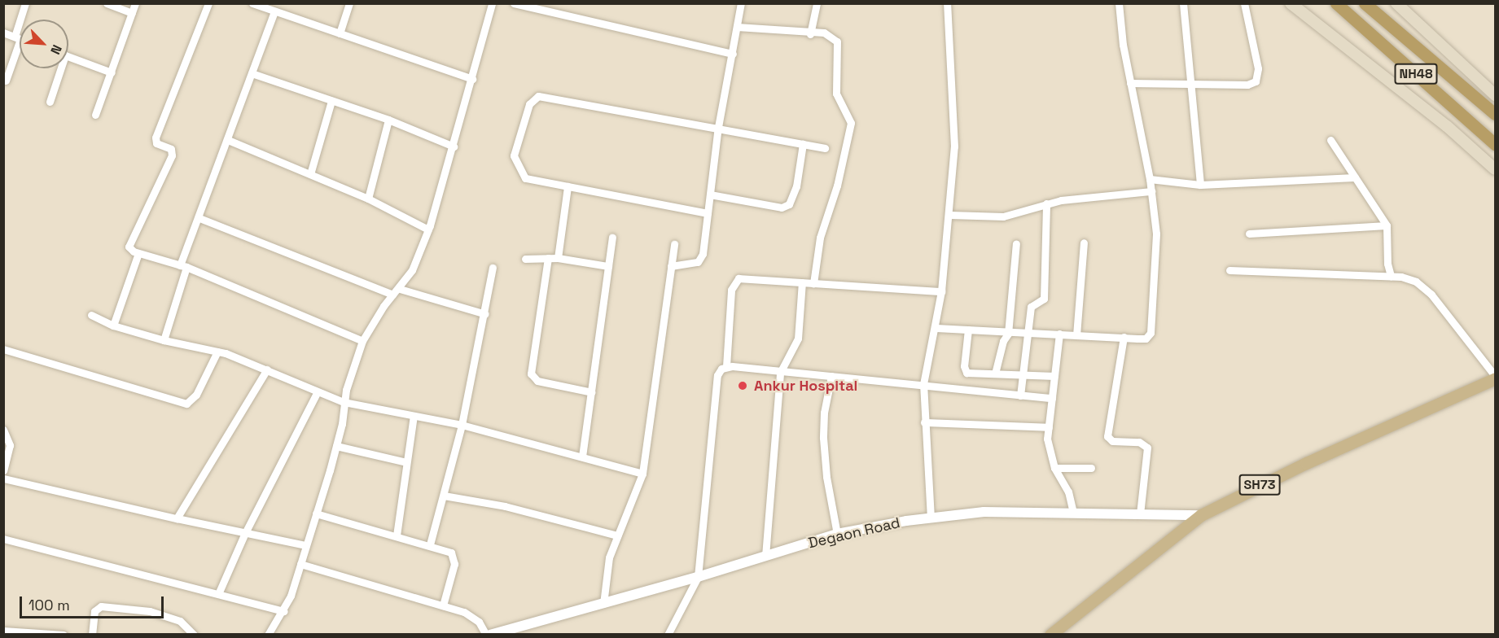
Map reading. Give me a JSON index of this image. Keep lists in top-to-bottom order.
{
  "streets": {
    "highway": ["NH48"],
    "main road": ["SH73"],
    "street": ["Degaon Road"]
  },
  "crossings": [
    ["SH73", "Degaon Road"]
  ],
  "places": ["Ankur Hospital"],
  "scale_bar": "100 m",
  "north": "bottom right"
}
